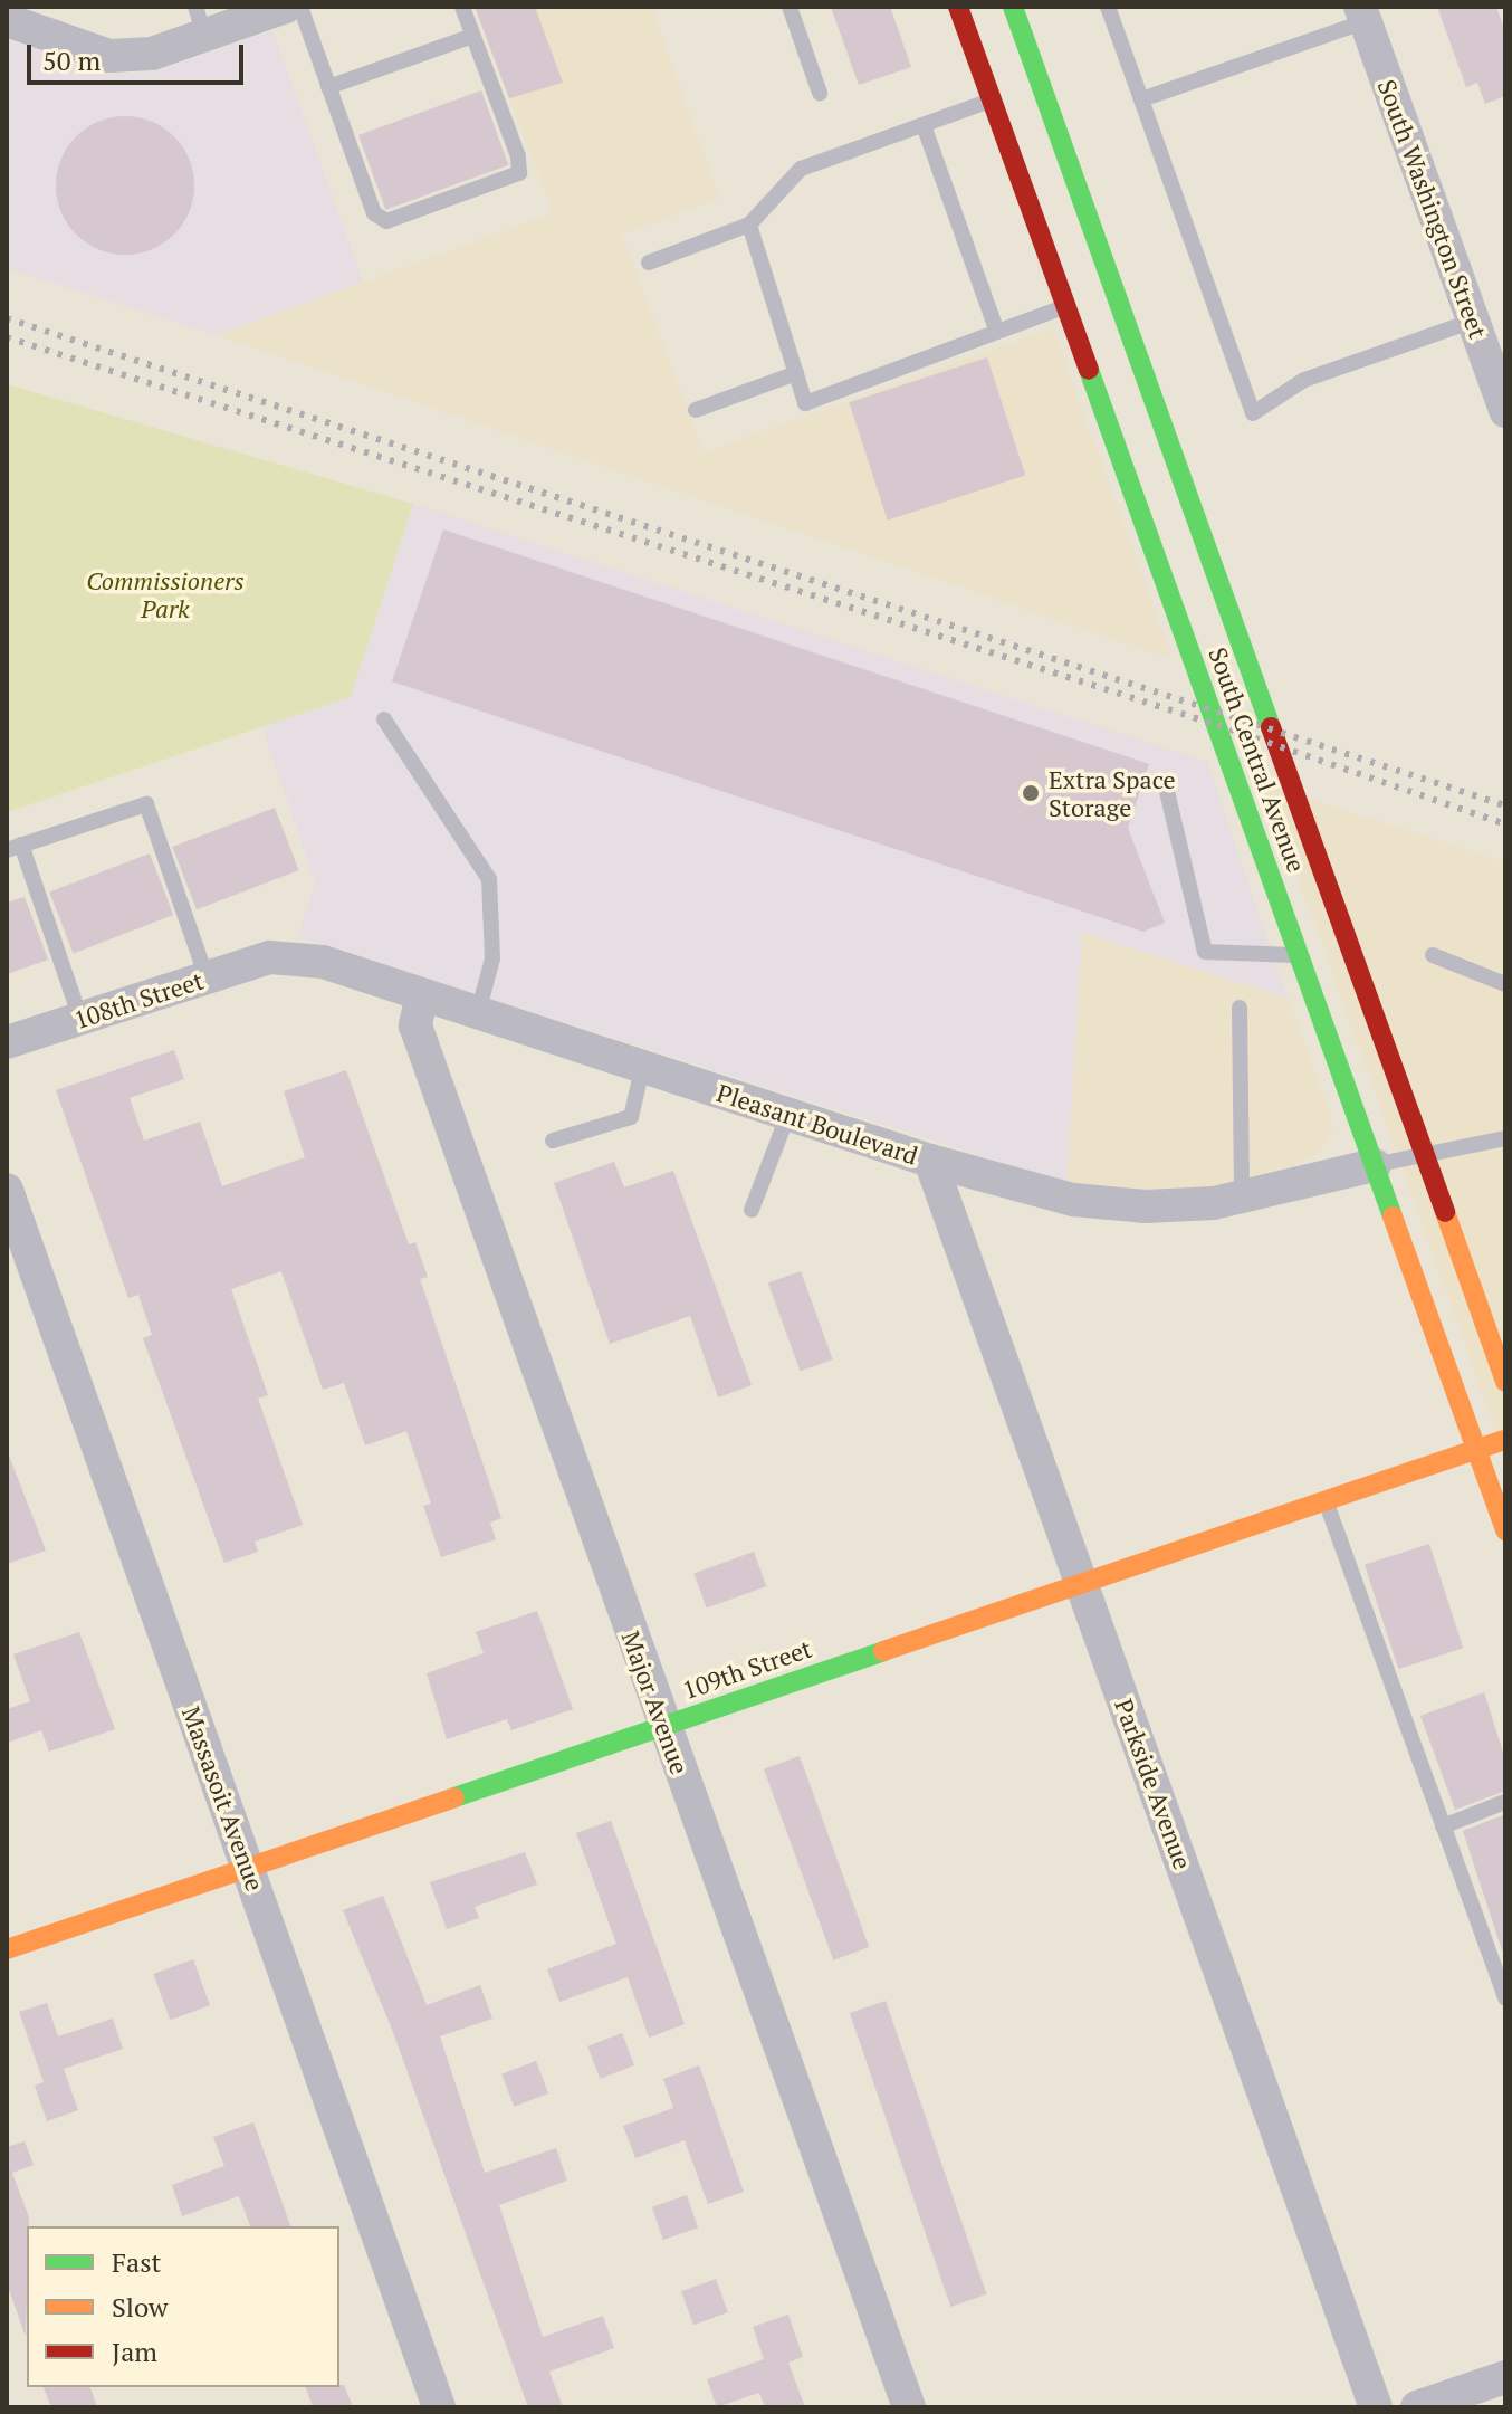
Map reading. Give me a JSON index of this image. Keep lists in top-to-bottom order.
{
  "streets": {
    "street": [
      "South Washington Street",
      "South Central Avenue",
      "108th Street",
      "Pleasant Boulevard",
      "109th Street",
      "Major Avenue",
      "Parkside Avenue",
      "Massasoit Avenue"
    ]
  },
  "crossings": [
    ["South Central Avenue", "Pleasant Boulevard"],
    ["South Central Avenue", "109th Street"],
    ["108th Street", "Pleasant Boulevard"],
    ["Pleasant Boulevard", "Major Avenue"],
    ["Pleasant Boulevard", "Parkside Avenue"],
    ["109th Street", "Major Avenue"],
    ["109th Street", "Parkside Avenue"],
    ["109th Street", "Massasoit Avenue"]
  ],
  "parks": ["Commissioners Park"],
  "places": ["Extra Space Storage"],
  "legend": ["Fast", "Slow", "Jam"],
  "scale_bar": "50 m"
}
